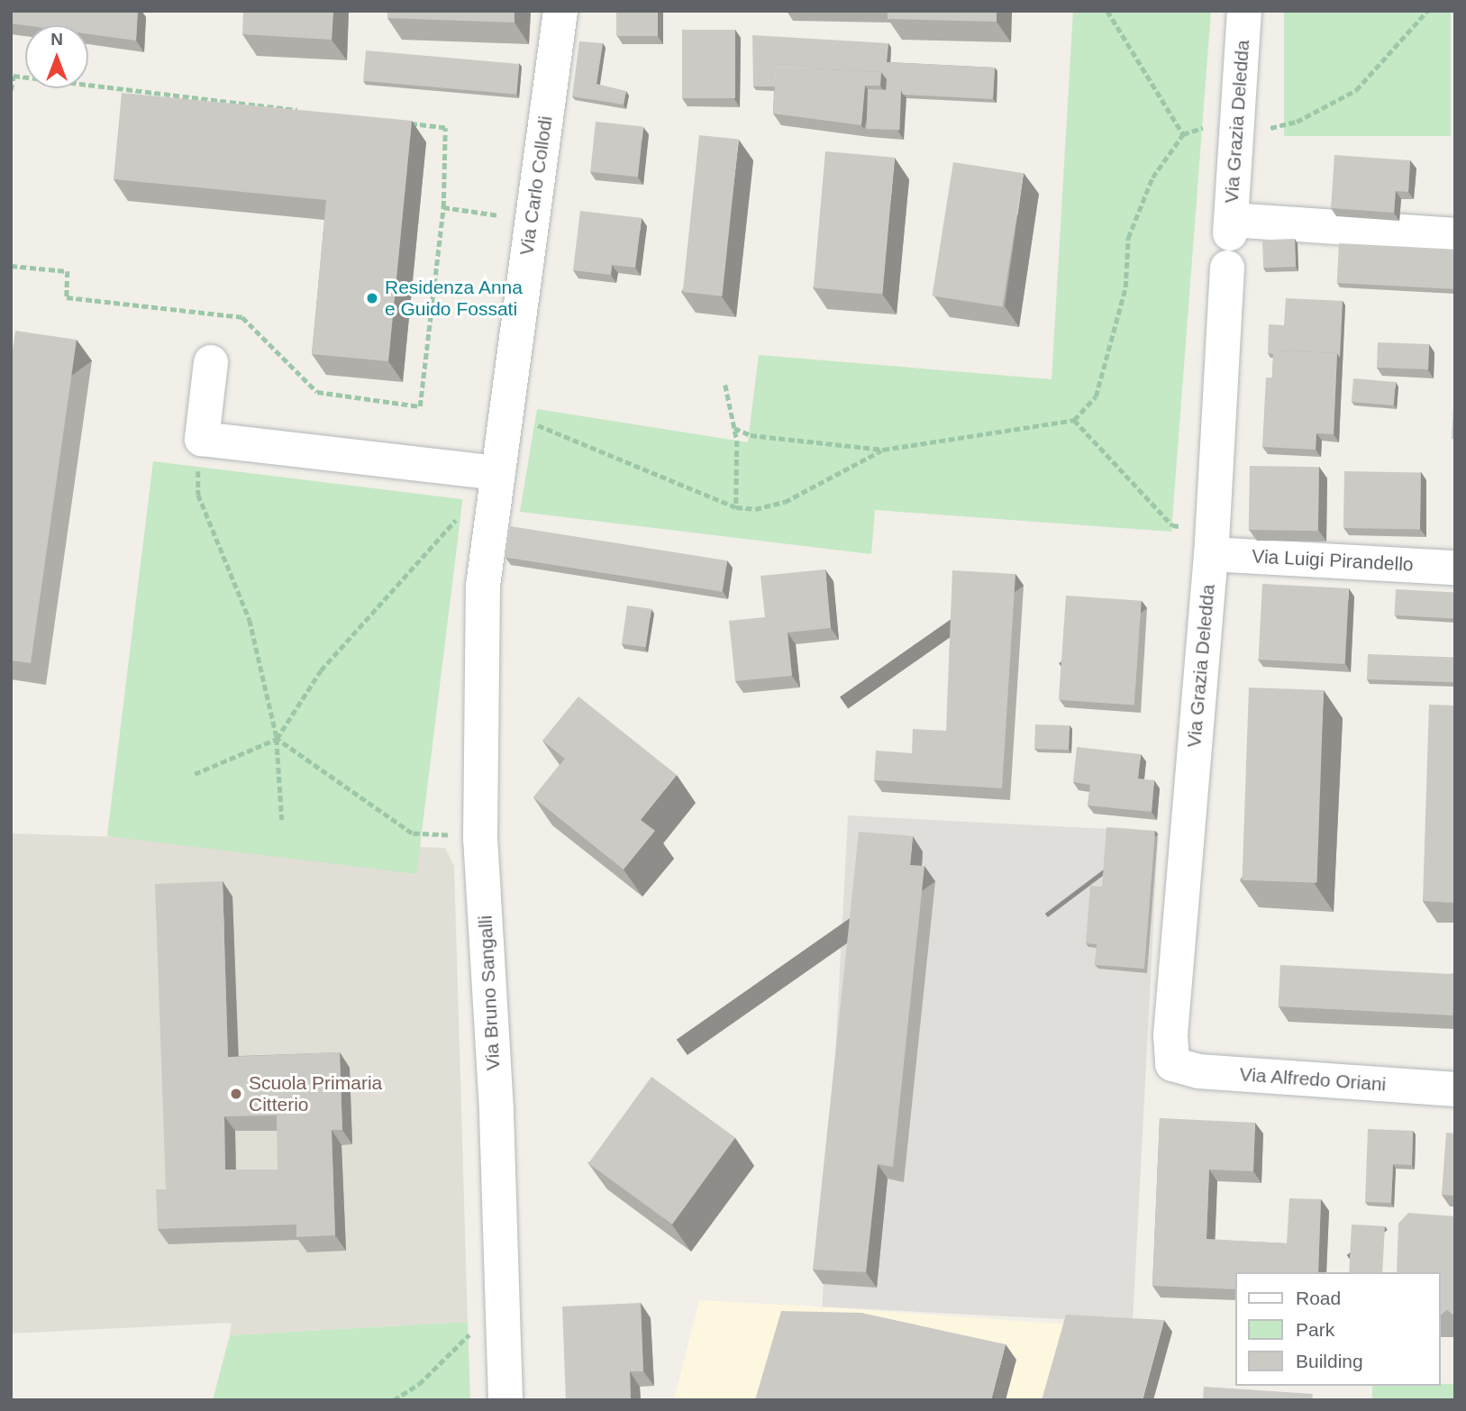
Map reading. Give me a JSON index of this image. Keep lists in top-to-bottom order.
{
  "streets": {
    "street": [
      "Via Grazia Deledda",
      "Via Carlo Collodi",
      "Via Luigi Pirandello",
      "Via Bruno Sangalli",
      "Via Alfredo Oriani"
    ]
  },
  "crossings": [
    ["Via Grazia Deledda", "Via Luigi Pirandello"],
    ["Via Grazia Deledda", "Via Alfredo Oriani"],
    ["Via Carlo Collodi", "Via Bruno Sangalli"]
  ],
  "places": ["Residenza Anna e Guido Fossati", "Scuola Primaria Citterio"],
  "legend": ["Road", "Park", "Building"],
  "north": "top"
}
